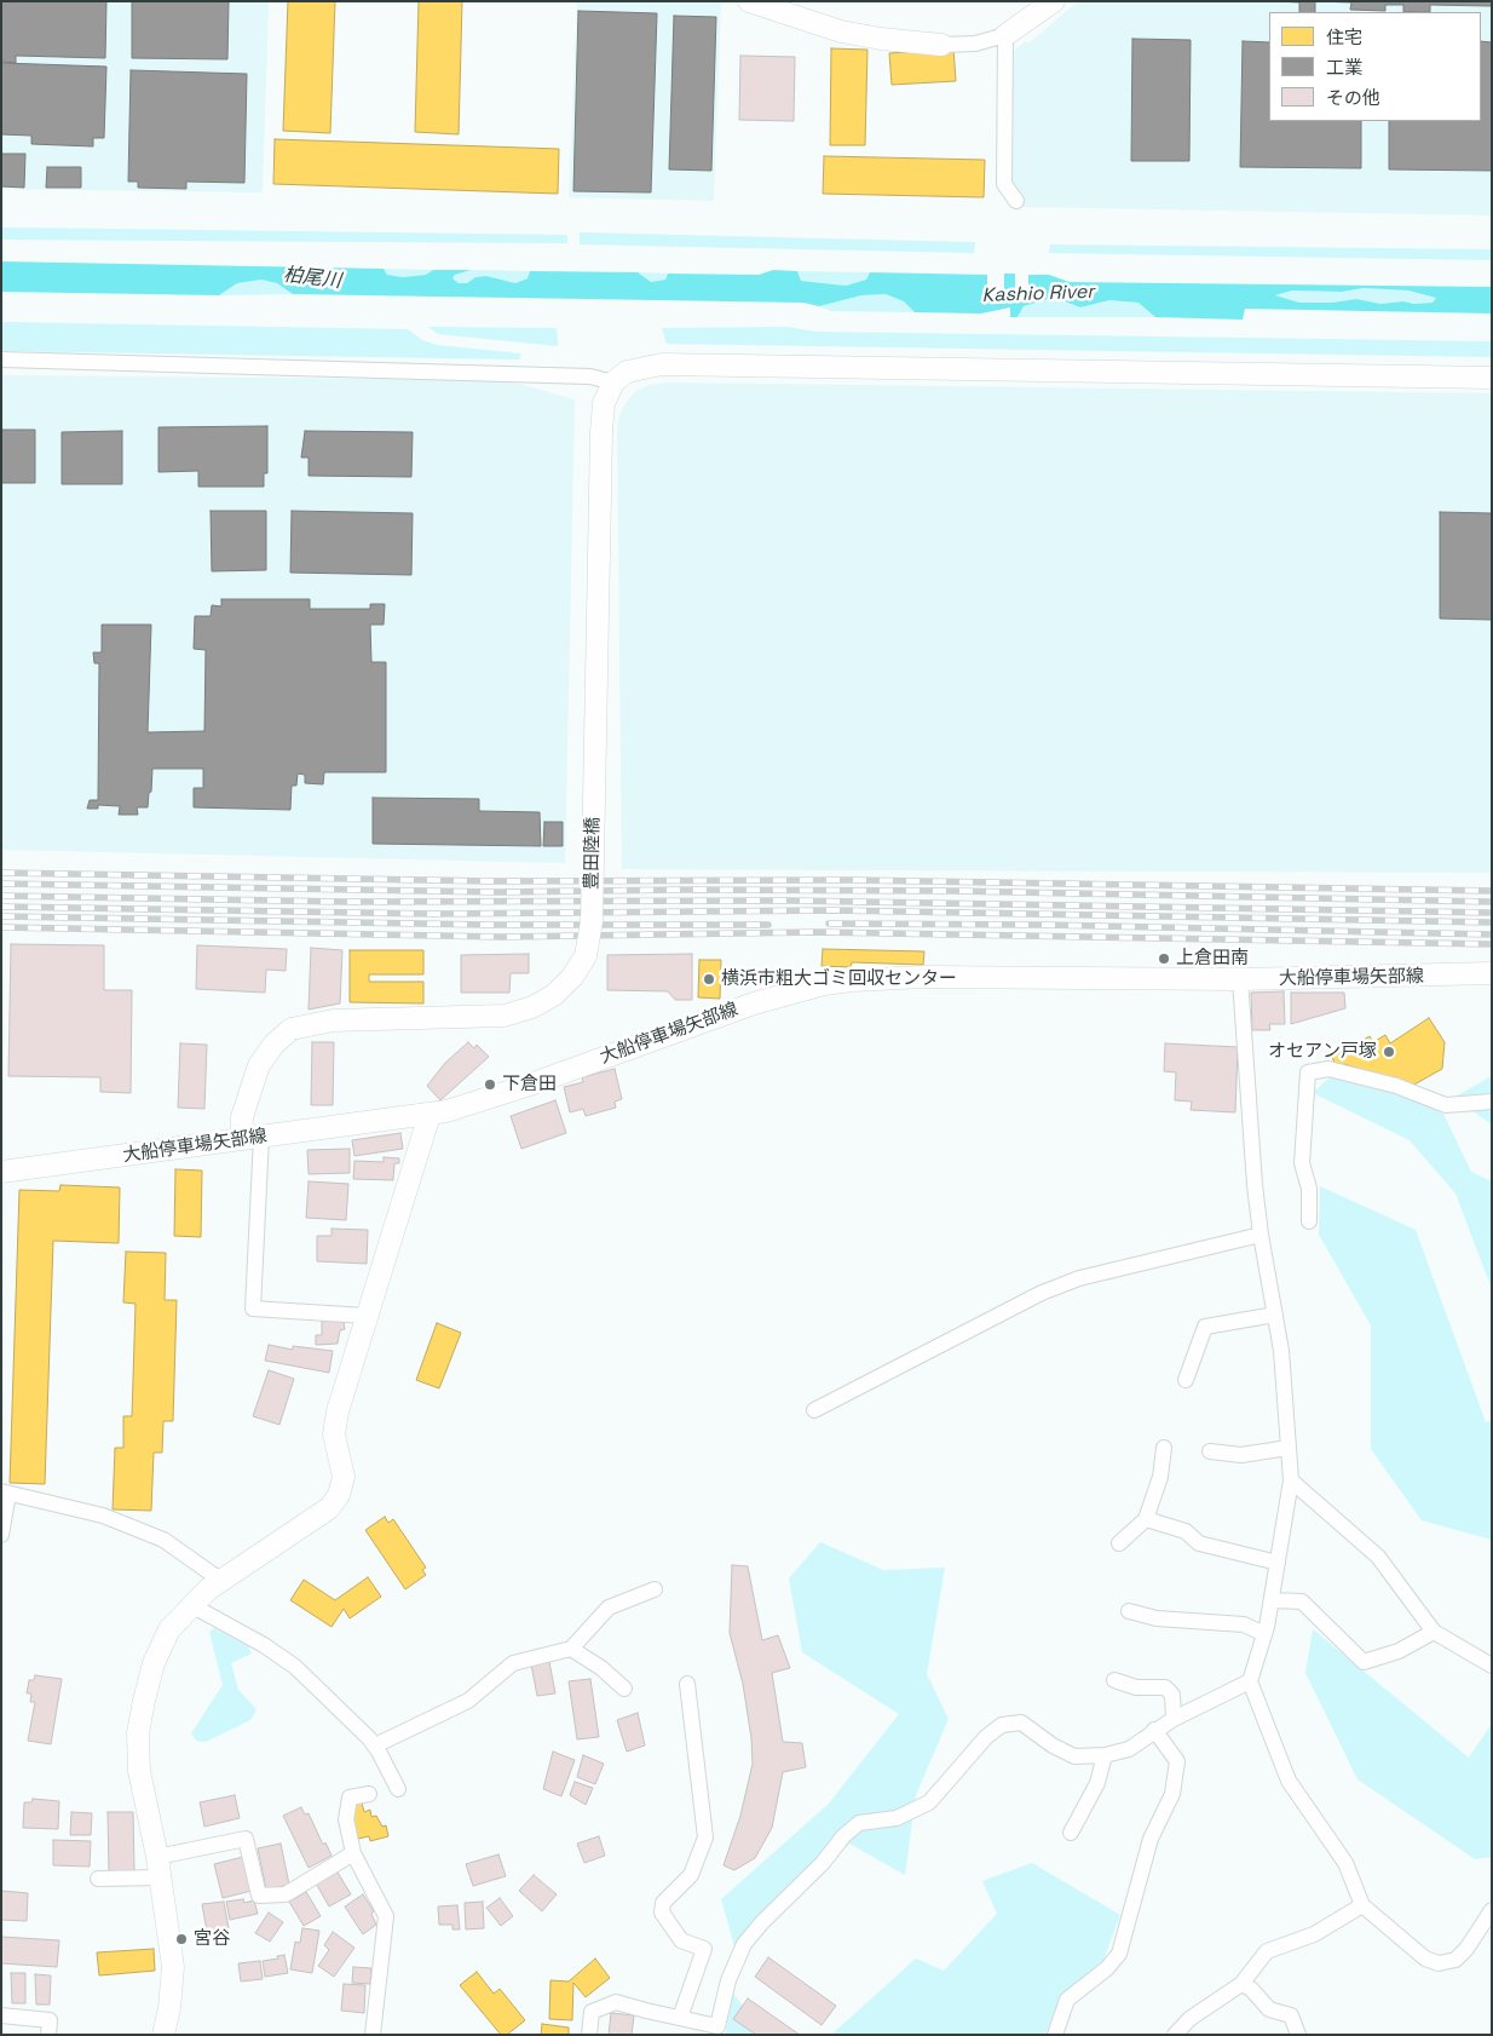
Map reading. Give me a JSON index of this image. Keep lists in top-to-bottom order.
{
  "streets": {
    "street": ["豊田陸橋", "大船停車場矢部線"]
  },
  "crossings": [
    ["豊田陸橋", "大船停車場矢部線"]
  ],
  "water": ["柏尾川", "Kashio River"],
  "places": [
    "上倉田南",
    "横浜市粗大ゴミ回収センター",
    "オセアン戸塚",
    "下倉田",
    "宮谷"
  ],
  "legend": ["住宅", "工業", "その他"]
}
